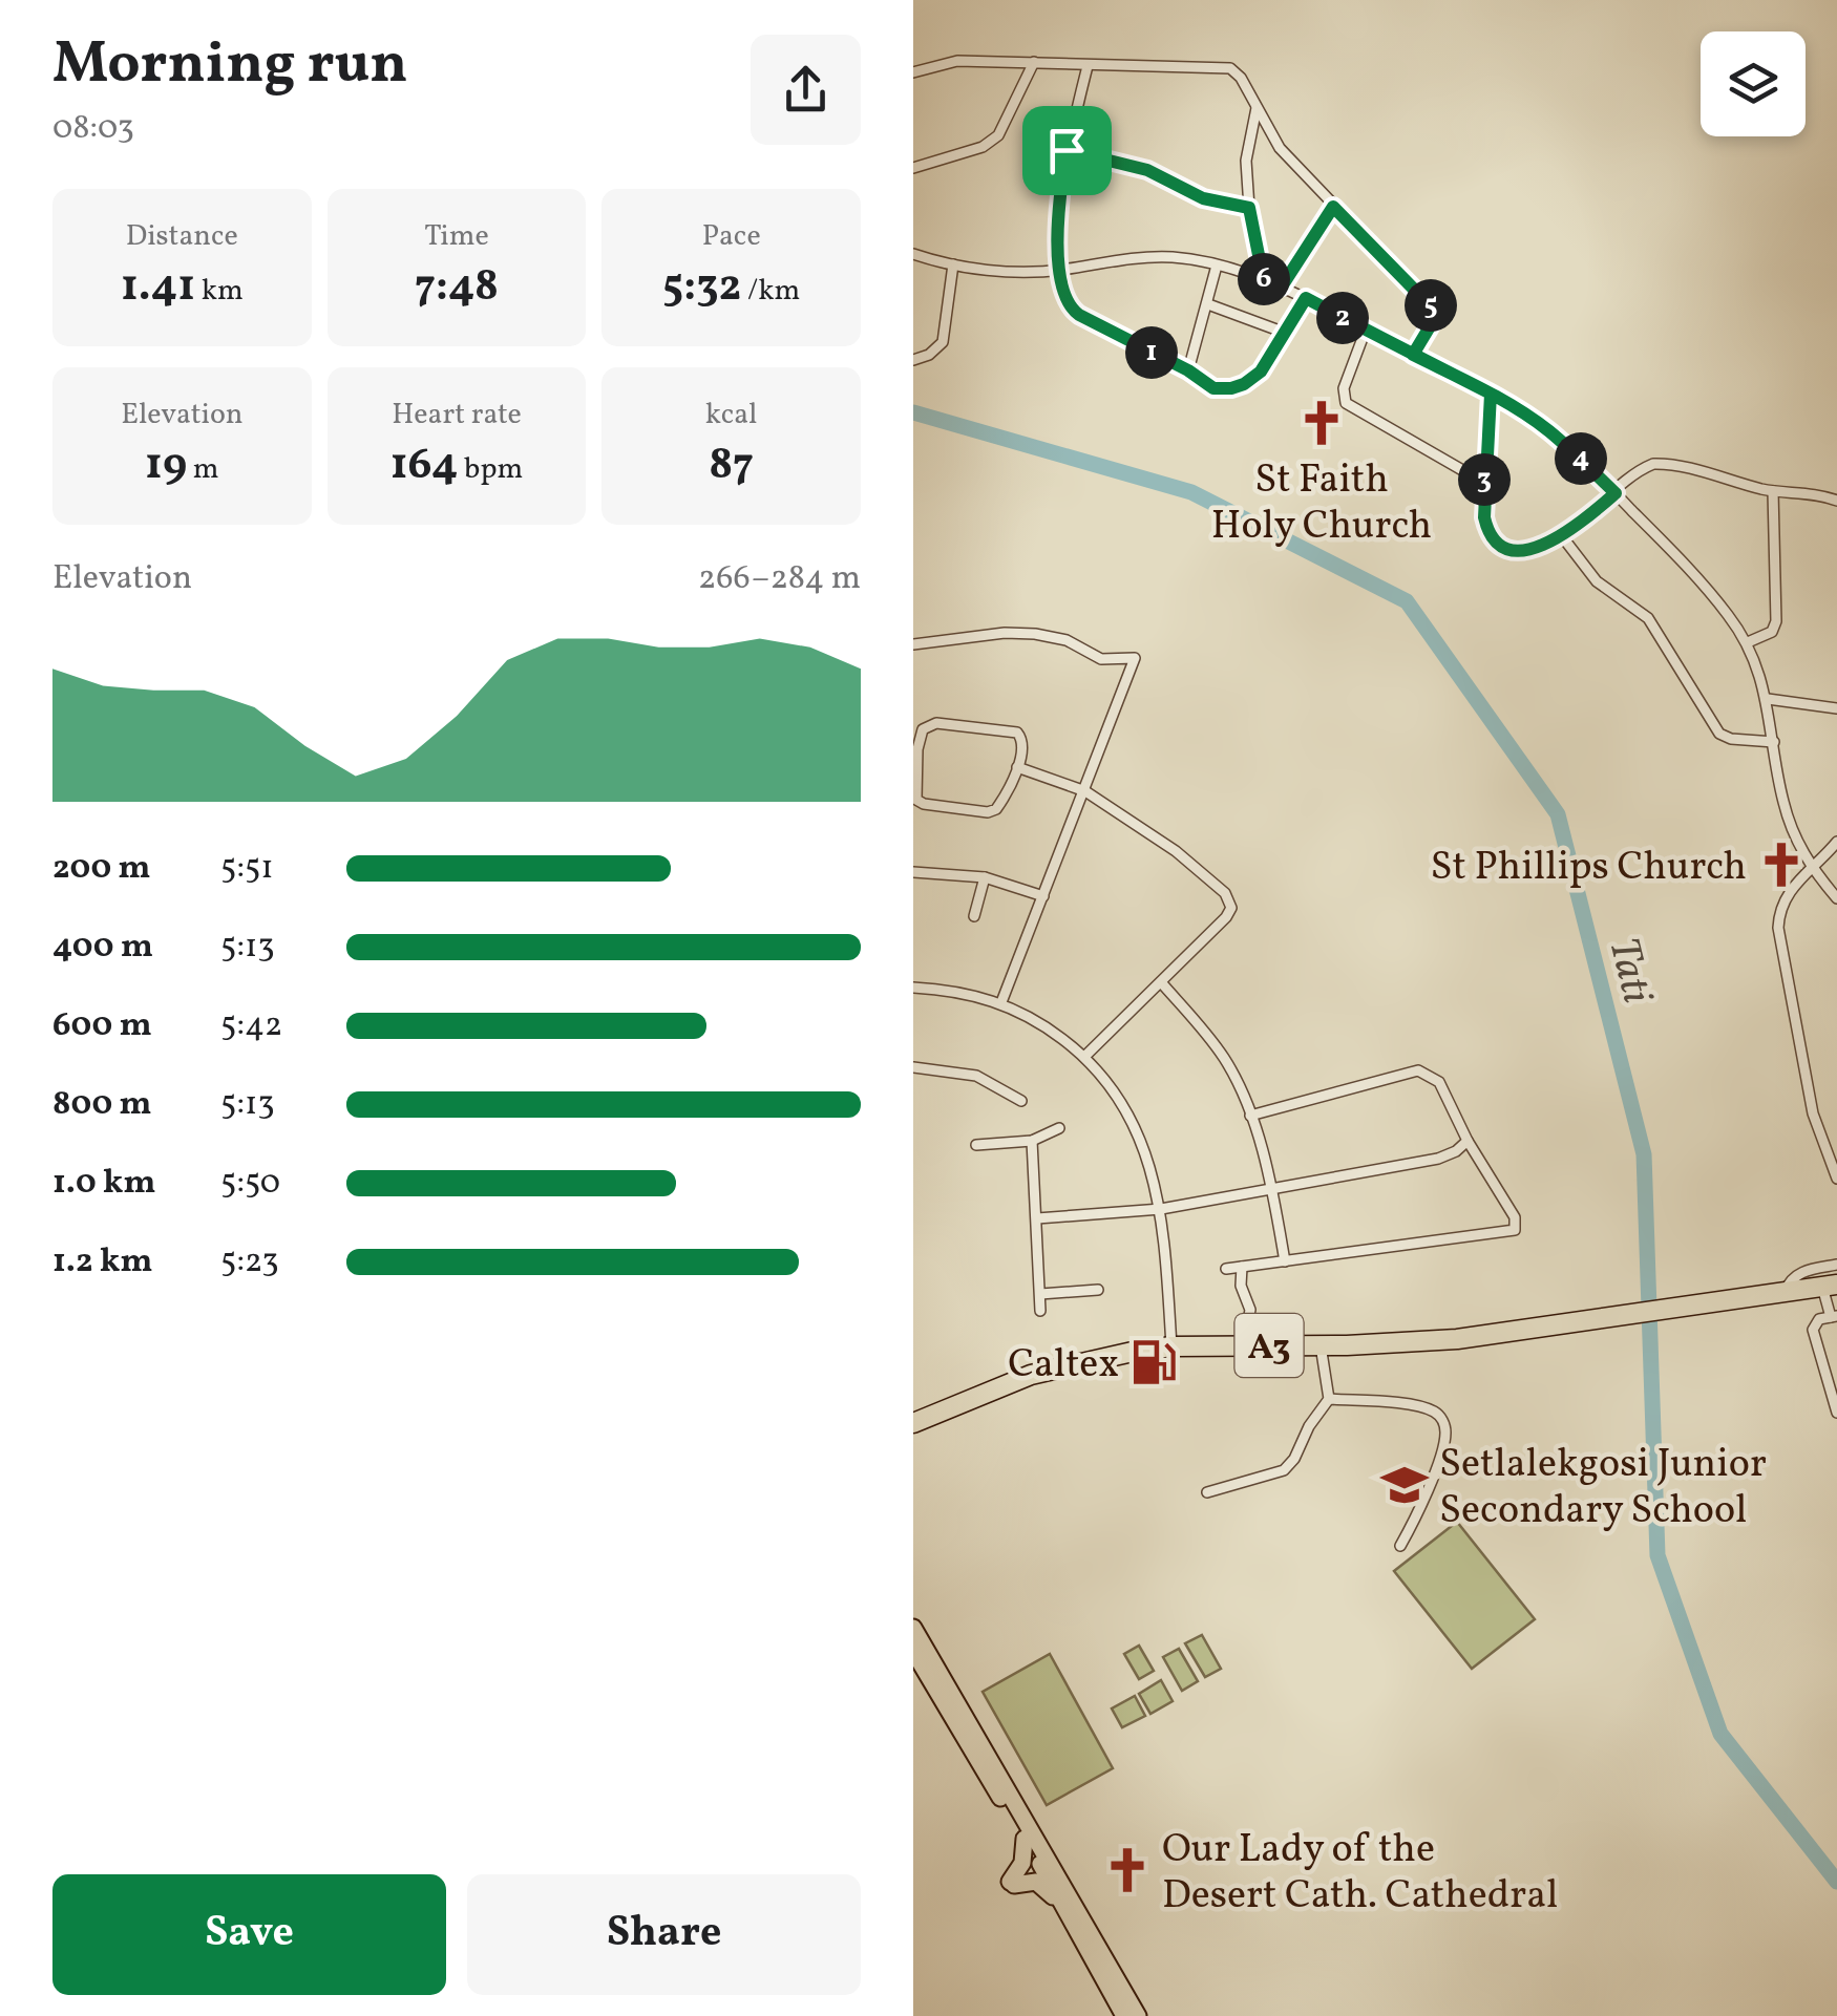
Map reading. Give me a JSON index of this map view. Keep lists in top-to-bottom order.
{
  "streets": {
    "highway": ["A3"]
  },
  "water": ["Tati"],
  "places": {
    "church": ["St Faith Holy Church", "St Phillips Church", "Our Lady of the Desert Cath. Cathedral"],
    "fuel station": ["Caltex"],
    "school or university": ["Setlalekgosi Junior Secondary School"]
  },
  "page": {
    "heading": ["Morning run", "08:03"],
    "stats": [
      ["Distance", "1.41 km"],
      ["Time", "7:48"],
      ["Pace", "5:32 /km"],
      ["Elevation", "19 m"],
      ["Heart rate", "164 bpm"],
      ["kcal", "87"]
    ],
    "pins": [
      "6",
      "5",
      "2",
      "1",
      "4",
      "3"
    ],
    "chart": ["Elevation", "266–284 m"],
    "list": [
      {
        "name": "200 m",
        "note": "5:51"
      },
      {
        "name": "400 m",
        "note": "5:13"
      },
      {
        "name": "600 m",
        "note": "5:42"
      },
      {
        "name": "800 m",
        "note": "5:13"
      },
      {
        "name": "1.0 km",
        "note": "5:50"
      },
      {
        "name": "1.2 km",
        "note": "5:23"
      }
    ],
    "buttons": ["Save", "Share"]
  }
}
